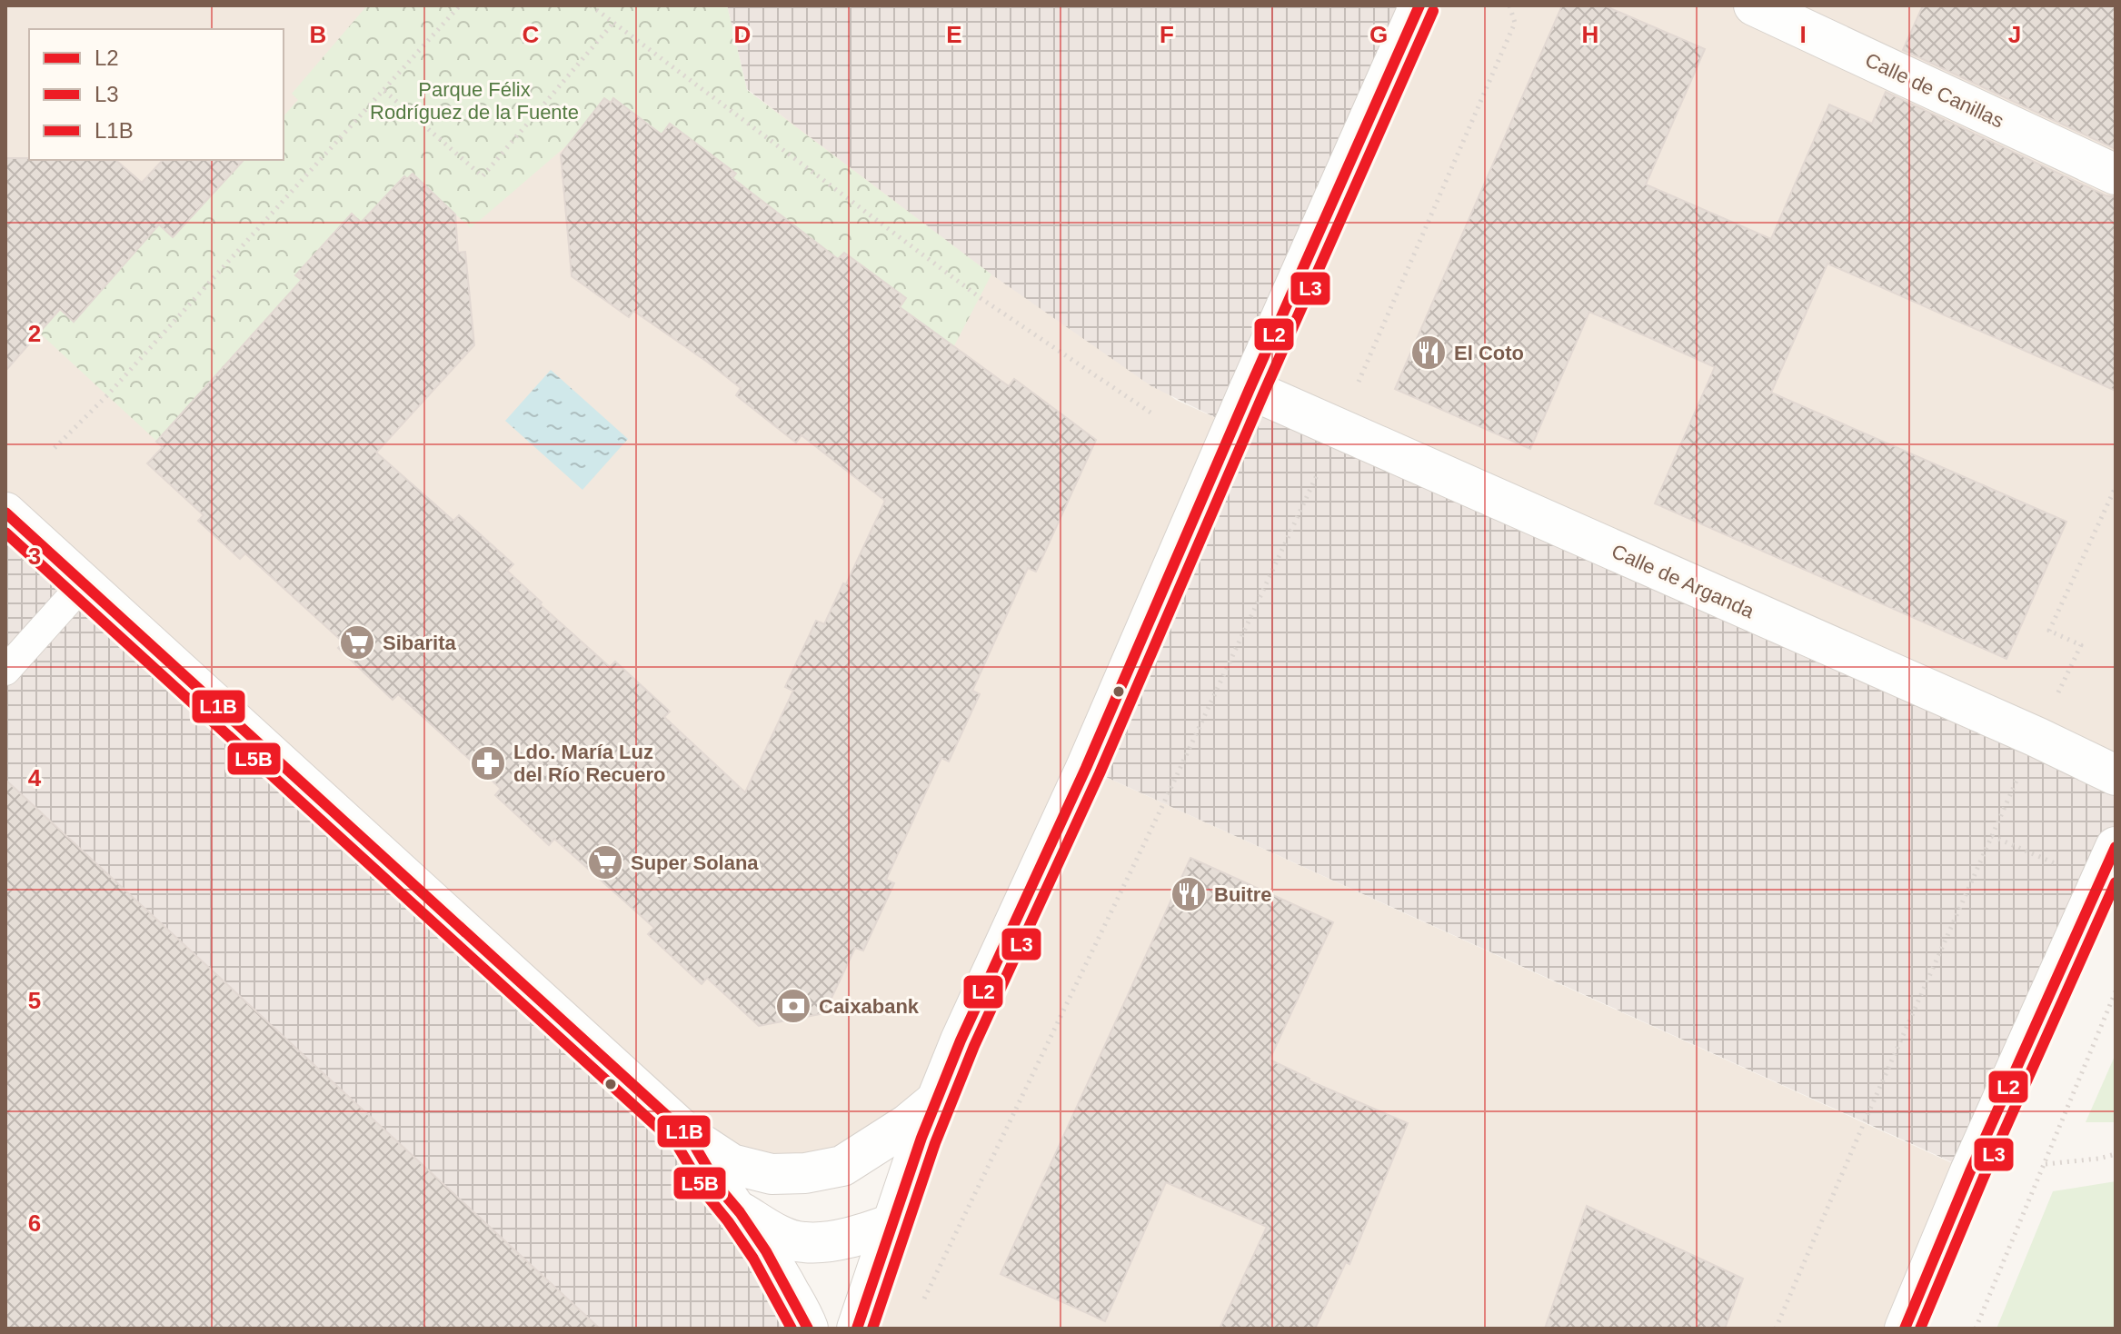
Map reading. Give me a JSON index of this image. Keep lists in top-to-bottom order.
{
  "streets": {
    "street": ["Calle de Canillas", "Calle de Arganda"]
  },
  "parks": ["Parque Félix Rodríguez de la Fuente"],
  "places": {
    "restaurant": ["El Coto", "Buitre"],
    "supermarket": ["Sibarita", "Super Solana"],
    "pharmacy": ["Ldo. María Luz del Río Recuero"],
    "bank": ["Caixabank"]
  },
  "lines": [
    "transit line L2",
    "transit line L3",
    "transit line L1B",
    "transit line L5B"
  ],
  "legend": ["L2", "L3", "L1B"],
  "grid": {
    "columns": [
      "B",
      "C",
      "D",
      "E",
      "F",
      "G",
      "H",
      "I",
      "J"
    ],
    "rows": [
      "2",
      "3",
      "4",
      "5",
      "6"
    ]
  }
}
